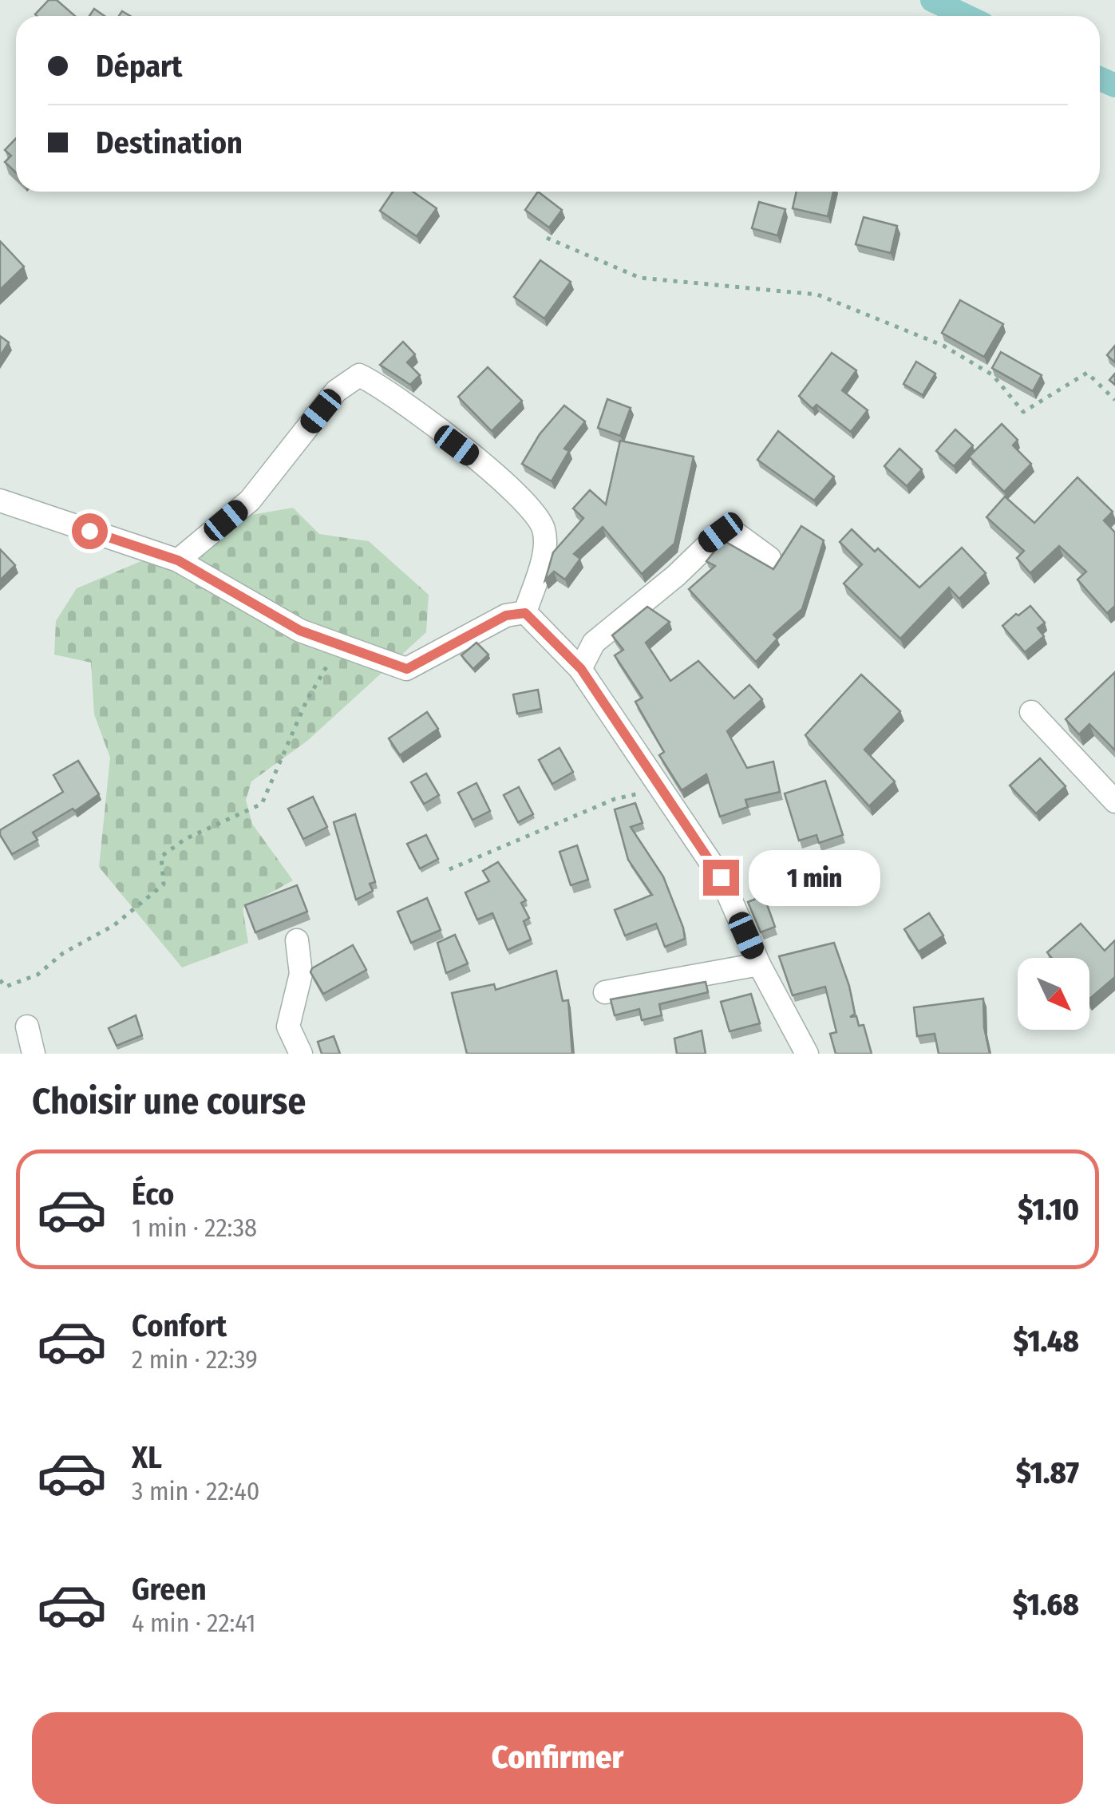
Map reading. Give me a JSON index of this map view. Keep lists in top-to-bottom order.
{
  "north": "bottom right",
  "page": {
    "banner": ["Départ", "Destination"],
    "bubble": "1 min",
    "heading": "Choisir une course",
    "list": [
      {
        "name": "Éco",
        "note": "1 min · 22:38",
        "value": "$1.10"
      },
      {
        "name": "Confort",
        "note": "2 min · 22:39",
        "value": "$1.48"
      },
      {
        "name": "XL",
        "note": "3 min · 22:40",
        "value": "$1.87"
      },
      {
        "name": "Green",
        "note": "4 min · 22:41",
        "value": "$1.68"
      }
    ],
    "buttons": "Confirmer"
  }
}
